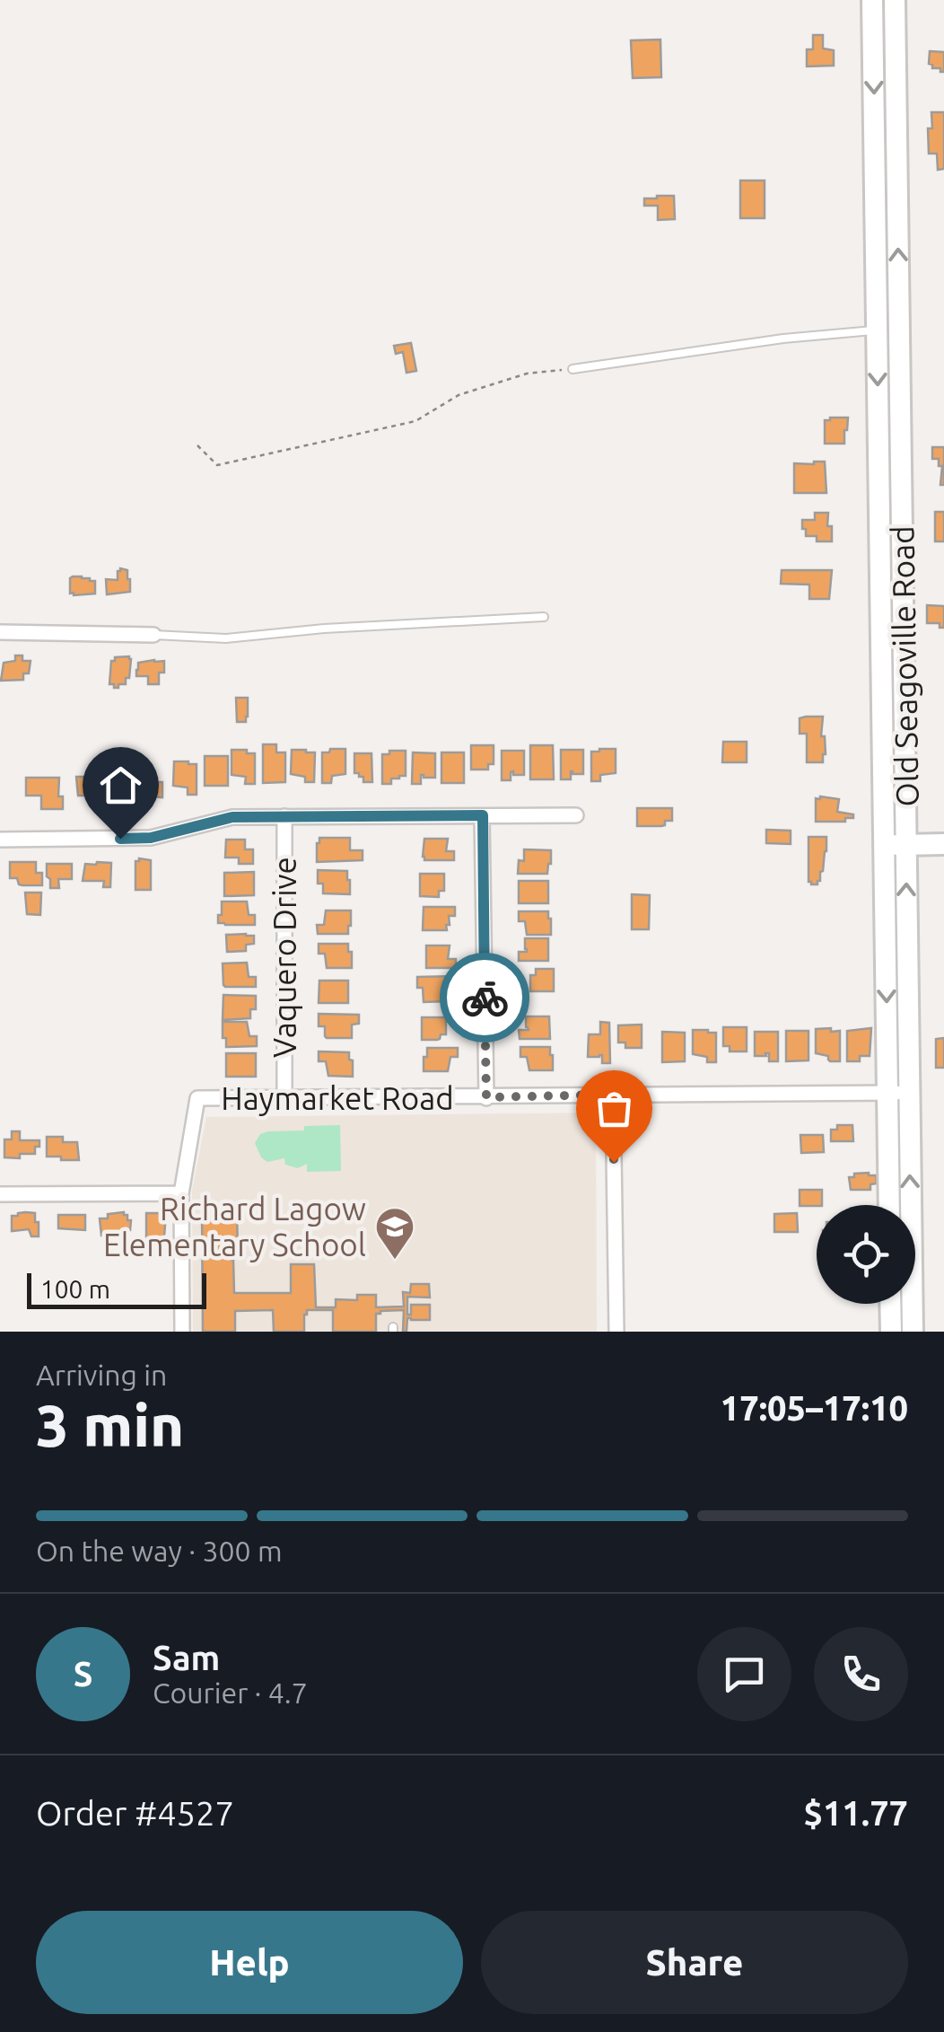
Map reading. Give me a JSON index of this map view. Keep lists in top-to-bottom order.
{
  "streets": {
    "main road": ["Old Seagoville Road"],
    "street": ["Vaquero Drive", "Haymarket Road"]
  },
  "crossings": [
    ["Old Seagoville Road", "Haymarket Road"],
    ["Vaquero Drive", "Haymarket Road"]
  ],
  "places": {
    "school or university": ["Richard Lagow Elementary School"]
  },
  "scale_bar": "100 m",
  "page": {
    "scale": "100 m",
    "heading": ["3 min", "Arriving in", "17:05–17:10"],
    "panel": [
      "Sam",
      "Courier · 4.7",
      "Order #4527",
      "$11.77"
    ],
    "bar": "On the way · 300 m",
    "round": "S",
    "buttons": ["Help", "Share"]
  }
}
